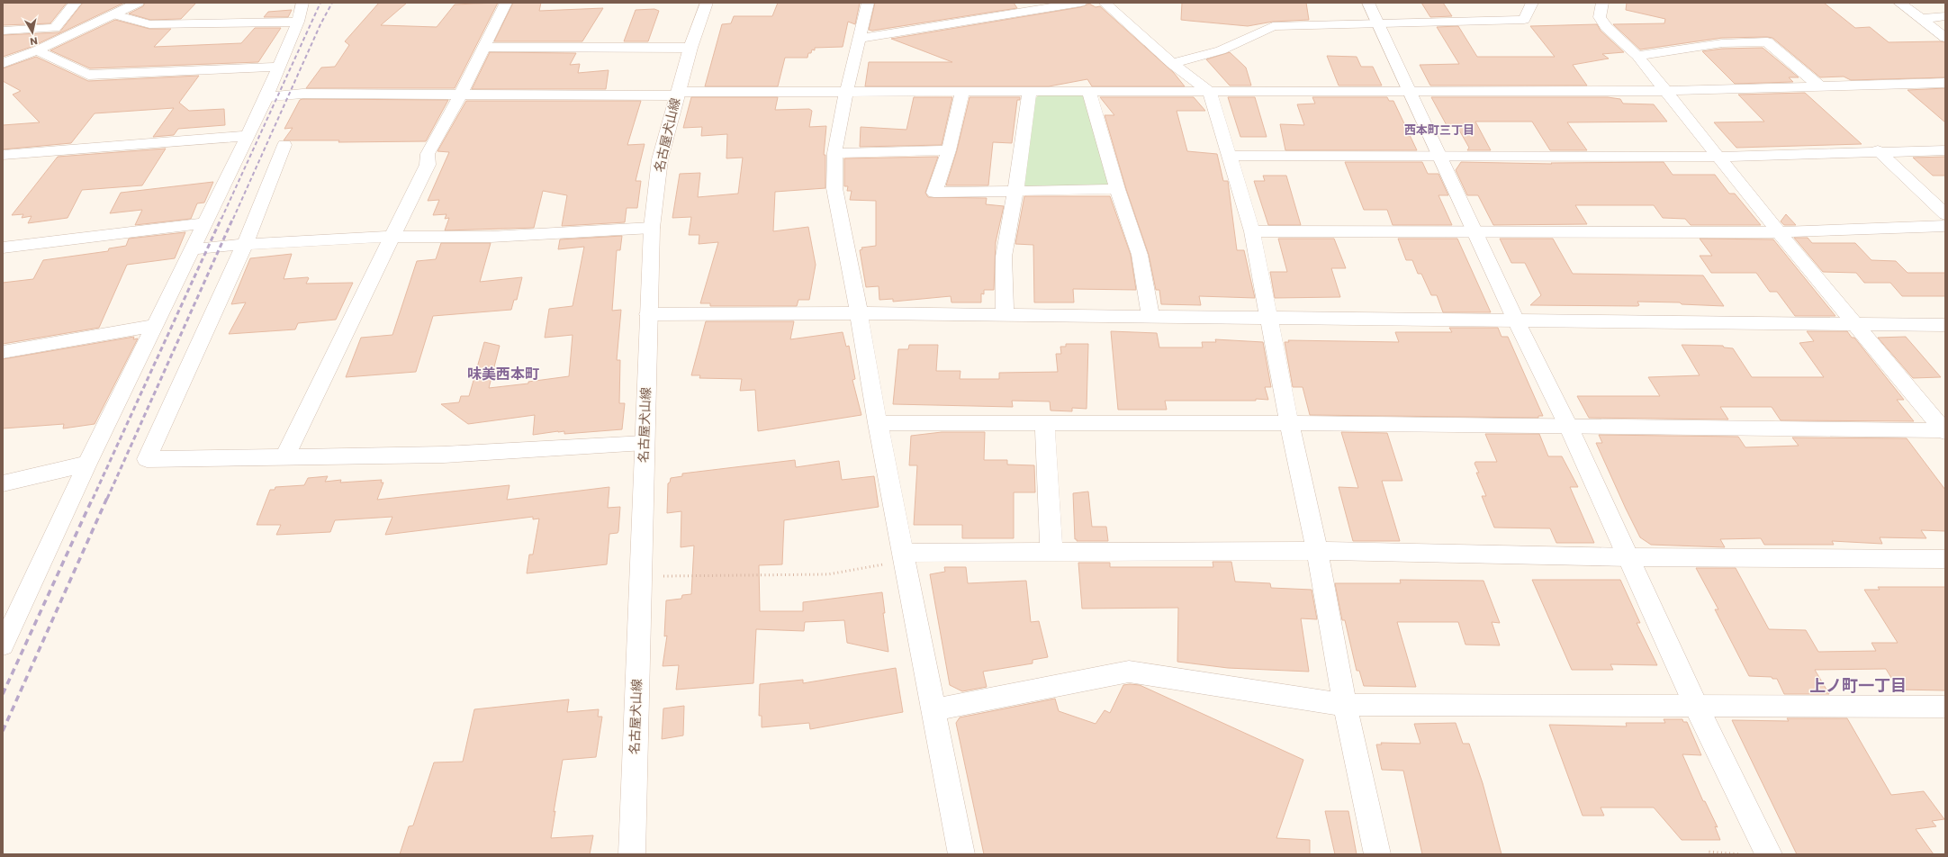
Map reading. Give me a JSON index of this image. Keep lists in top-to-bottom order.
{
  "streets": {
    "street": ["名古屋犬山線"]
  },
  "districts": ["西本町三丁目", "味美西本町", "上ノ町一丁目"],
  "north": "bottom"
}
